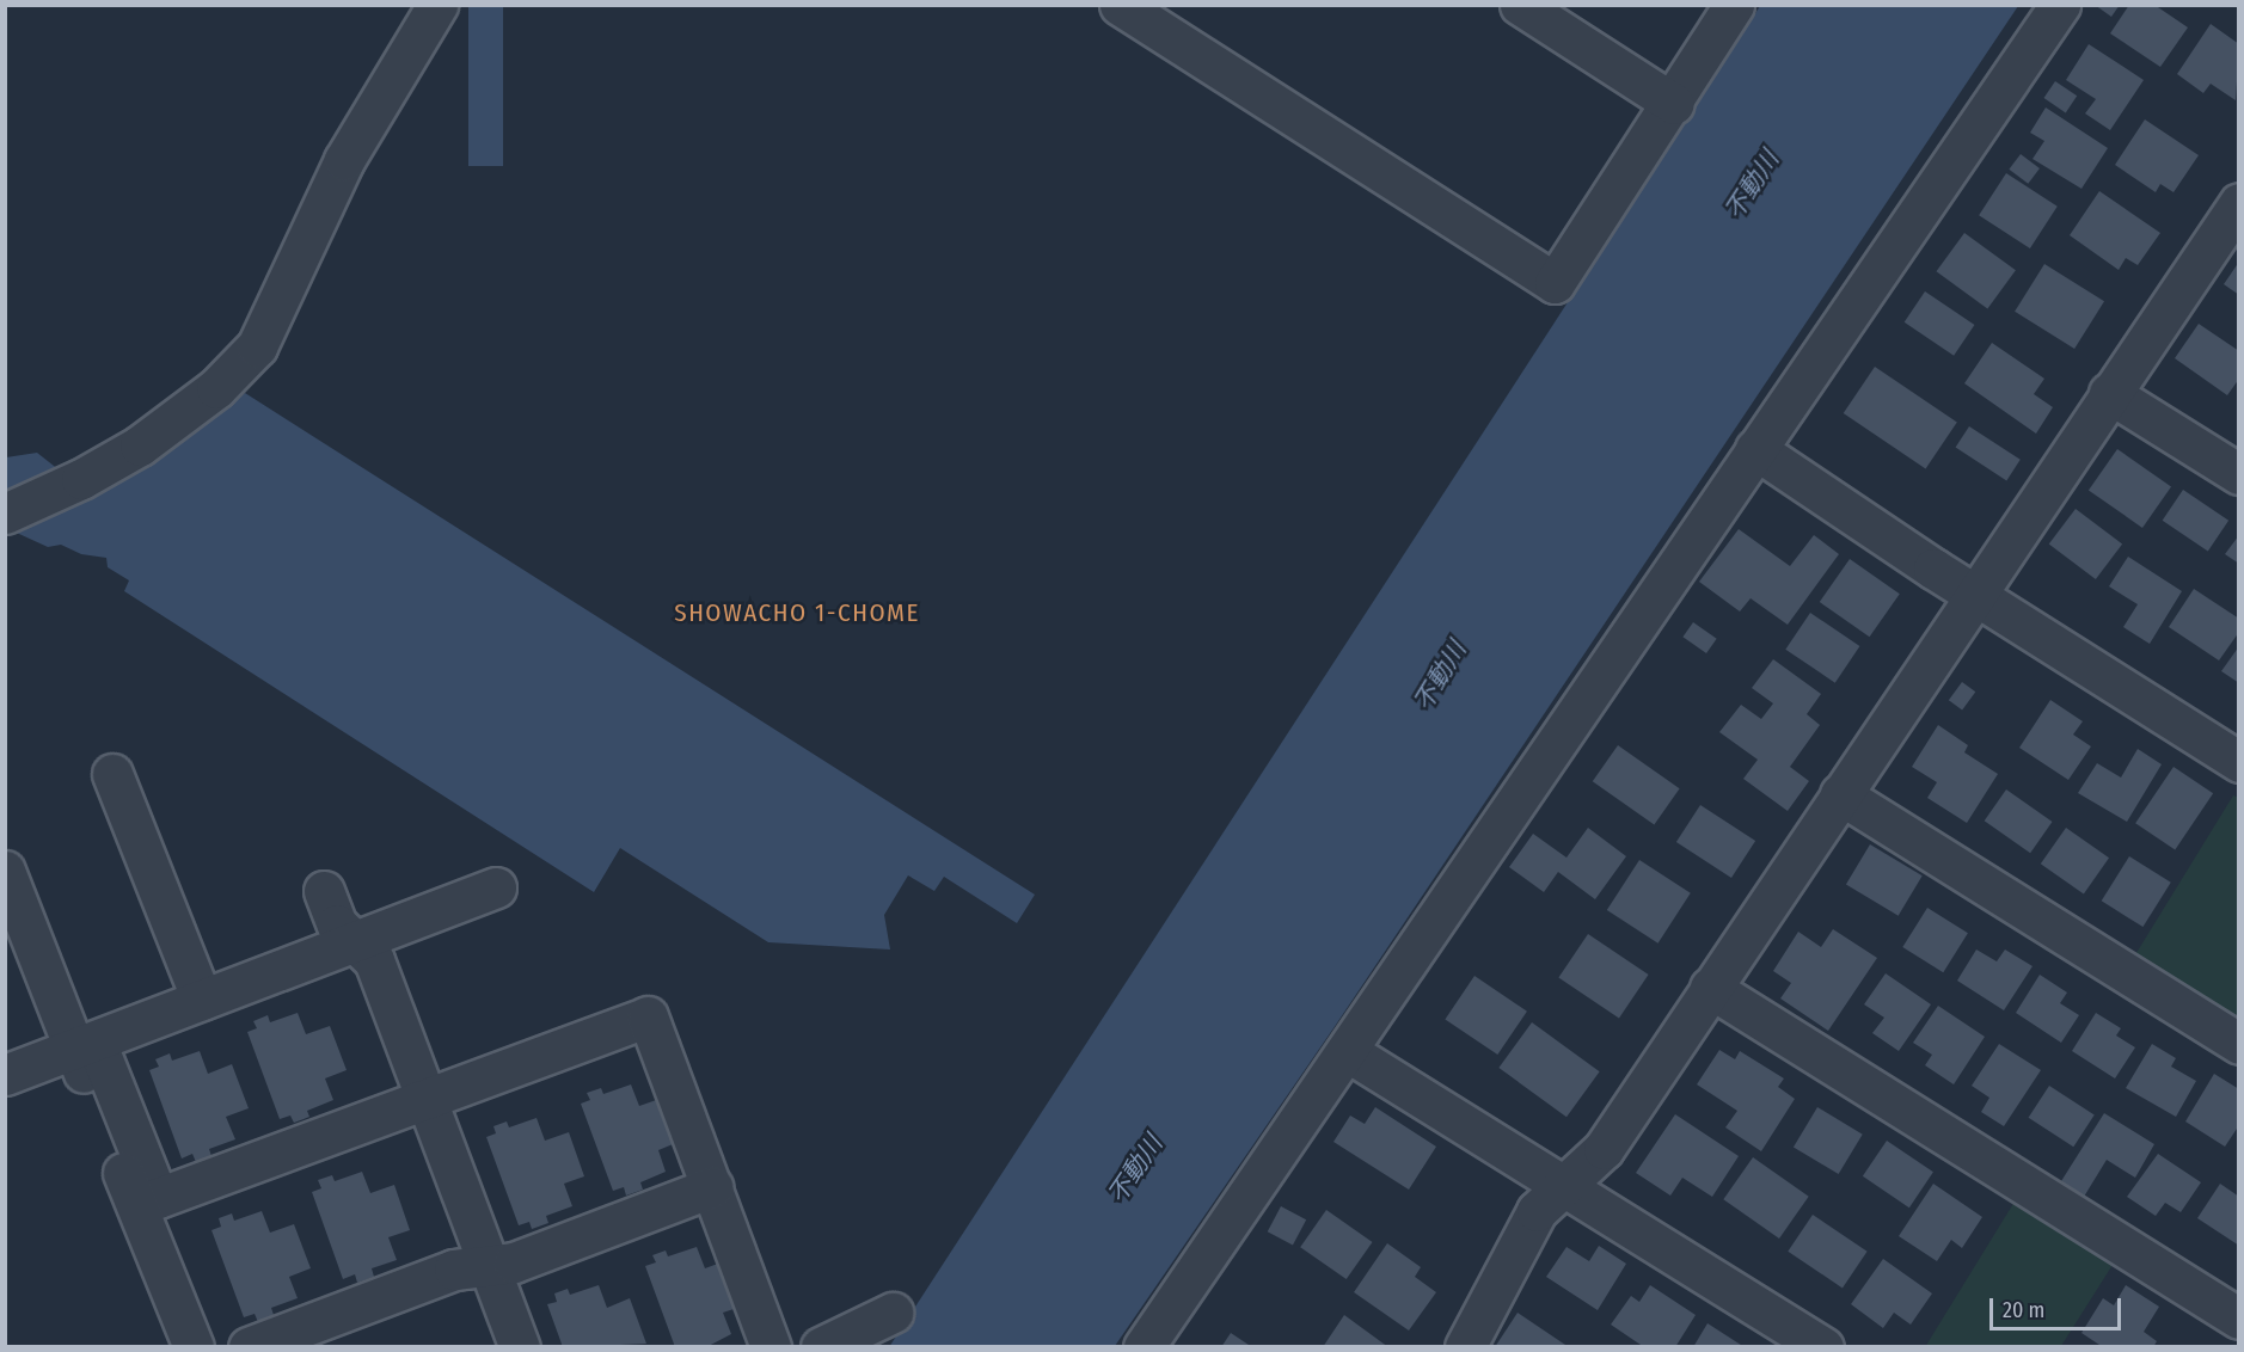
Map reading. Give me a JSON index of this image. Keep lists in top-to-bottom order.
{
  "districts": ["SHOWACHO 1-CHOME"],
  "water": ["不動川"],
  "scale_bar": "20 m"
}
